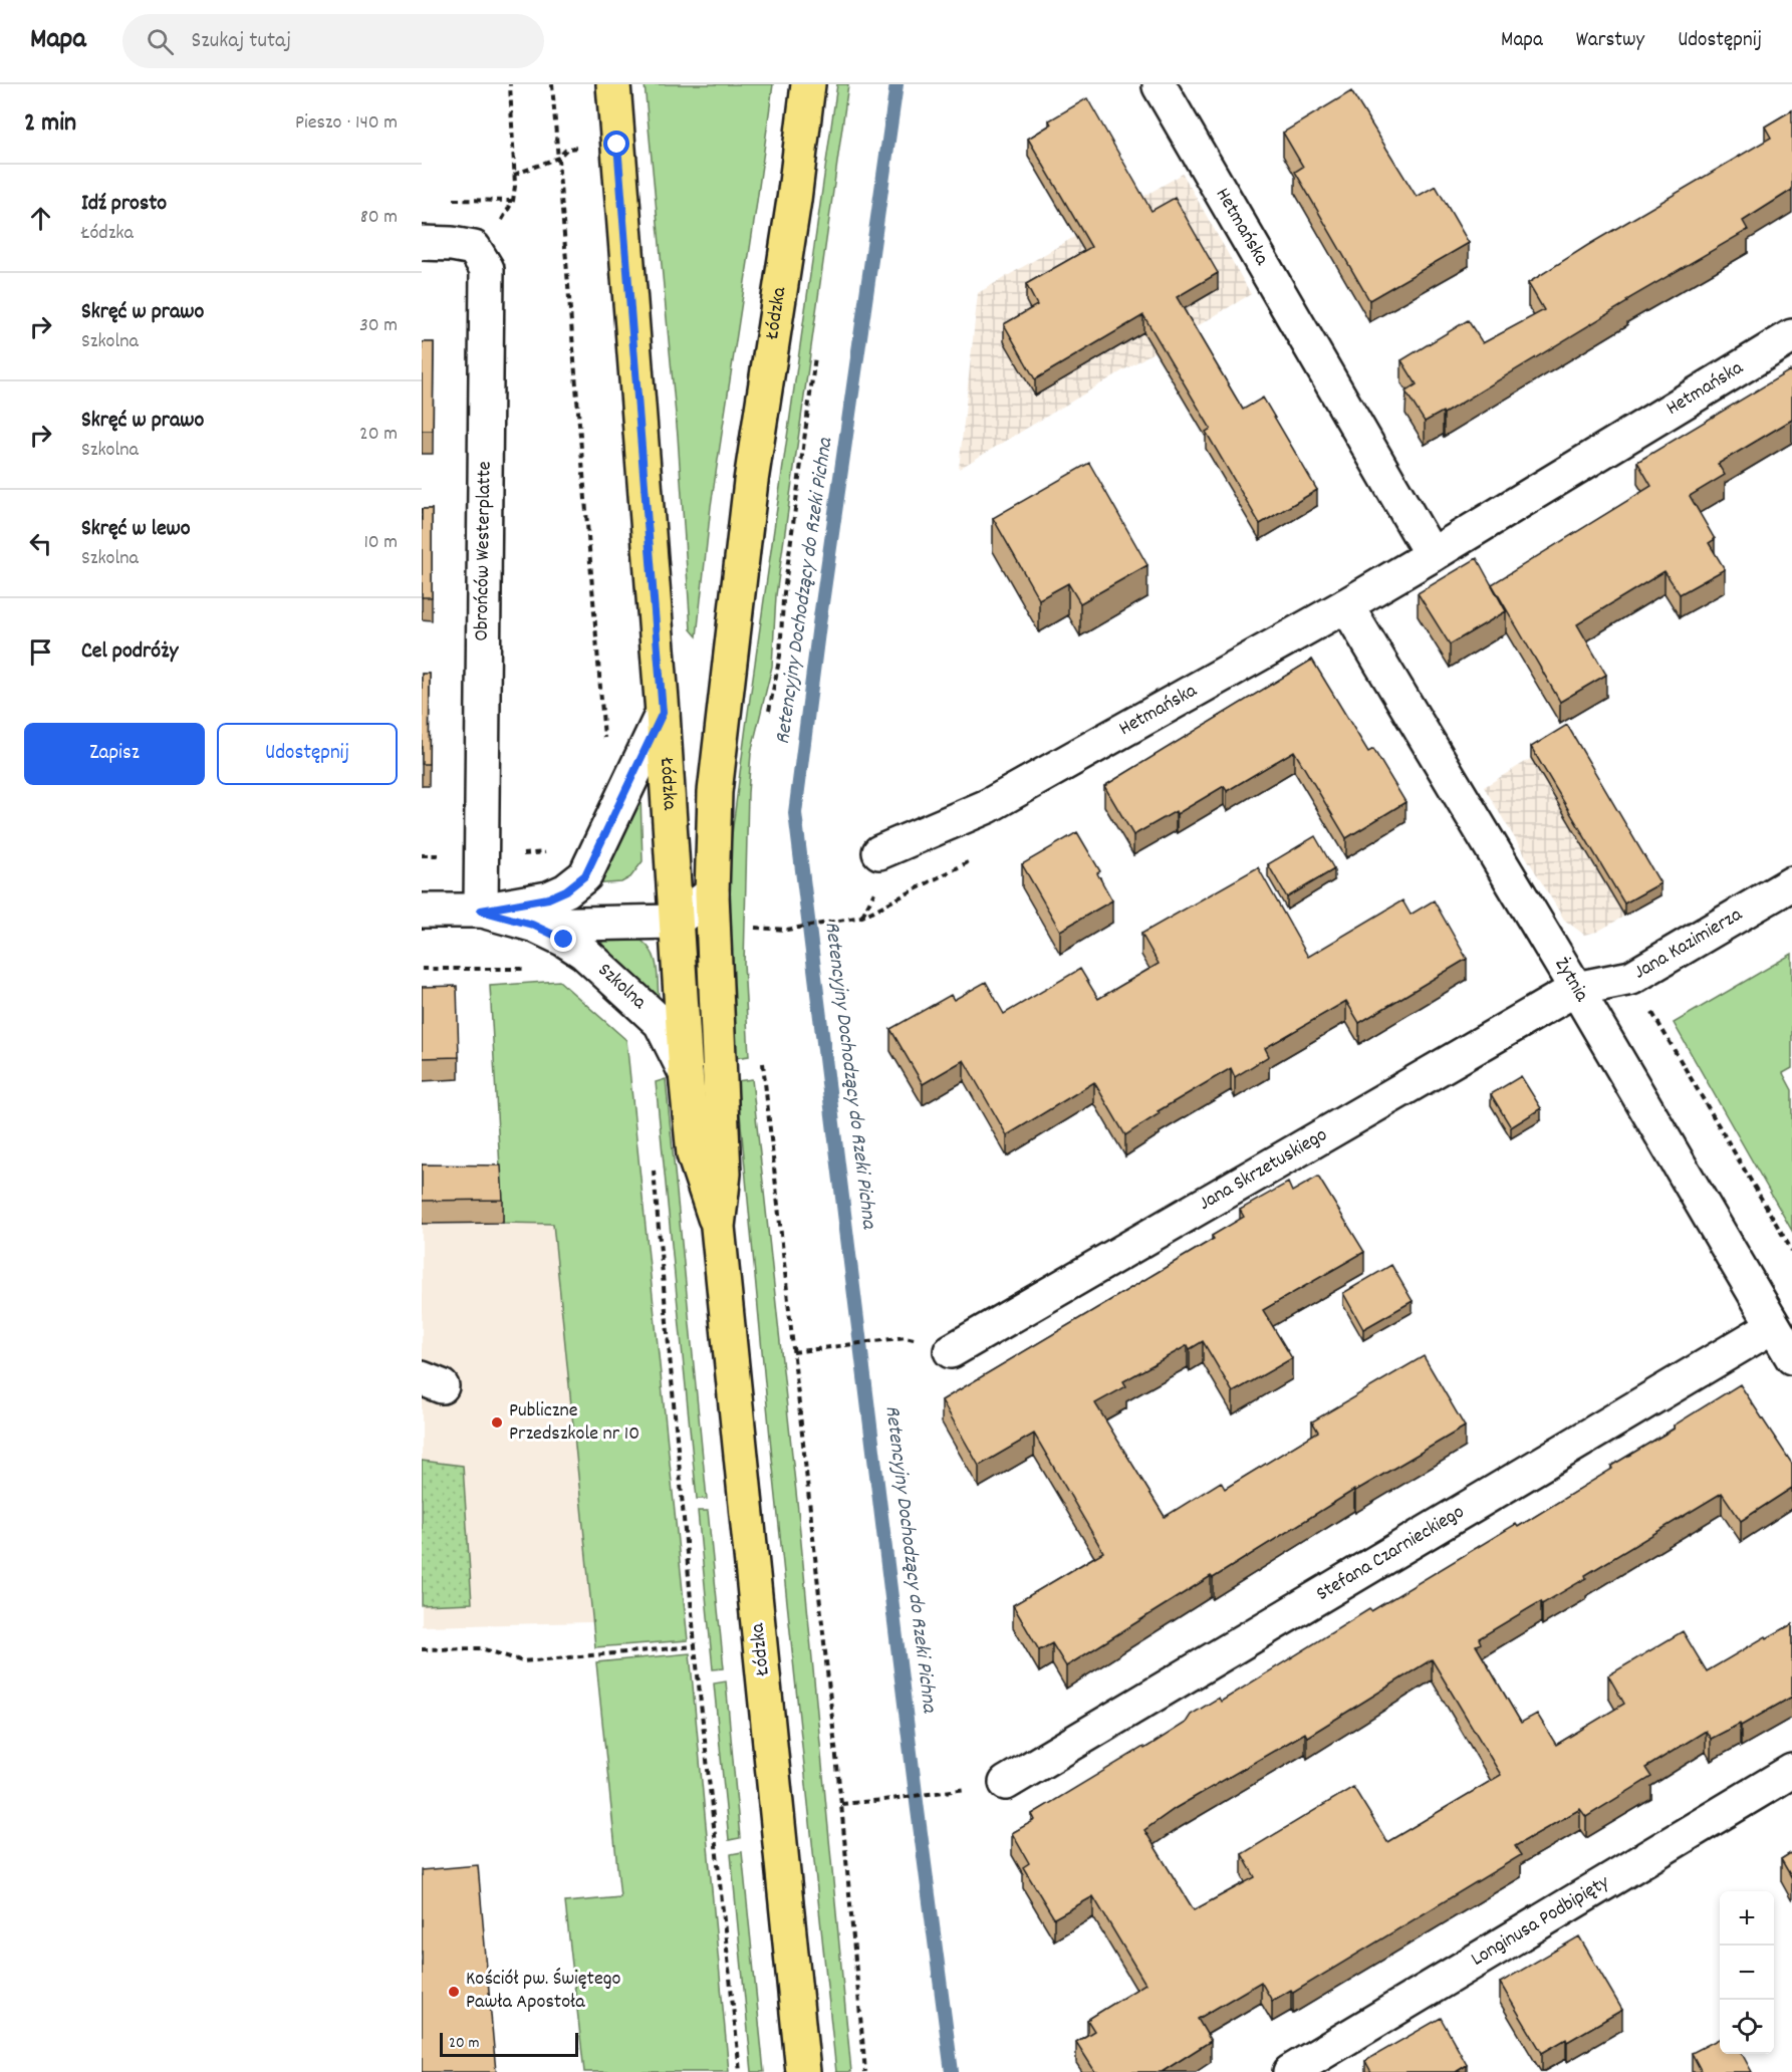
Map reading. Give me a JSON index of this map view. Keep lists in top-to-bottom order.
{
  "streets": {
    "main road": ["Łódzka"],
    "street": [
      "Hetmańska",
      "Obrońców Westerplatte",
      "Jana Kazimierza",
      "Żytnia",
      "Szkolna",
      "Jana Skrzetuskiego",
      "Stefana Czarnieckiego",
      "Longinusa Podbipięty"
    ]
  },
  "crossings": [
    ["Hetmańska", "Żytnia"],
    ["Łódzka", "Szkolna"],
    ["Obrońców Westerplatte", "Szkolna"],
    ["Jana Kazimierza", "Żytnia"],
    ["Jana Kazimierza", "Jana Skrzetuskiego"],
    ["Żytnia", "Jana Skrzetuskiego"],
    ["Żytnia", "Stefana Czarnieckiego"]
  ],
  "water": ["Retencyjny Dochodzący do Rzeki Pichna"],
  "places": ["Publiczne Przedszkole nr 10", "Kościół pw. Świętego Pawła Apostoła"],
  "scale_bar": "20 m",
  "page": {
    "header": "Mapa",
    "search": "Szukaj tutaj",
    "nav": ["Mapa", "Warstwy", "Udostępnij"],
    "heading": ["2 min", "Pieszo · 140 m"],
    "list": [
      ["Idź prosto", "Łódzka", "80 m"],
      ["Skręć w prawo", "Szkolna", "30 m"],
      ["Skręć w prawo", "Szkolna", "20 m"],
      ["Skręć w lewo", "Szkolna", "10 m"],
      "Cel podróży"
    ],
    "buttons": ["Zapisz", "Udostępnij"],
    "map_buttons": ["+", "−"],
    "scale": "20 m"
  }
}
